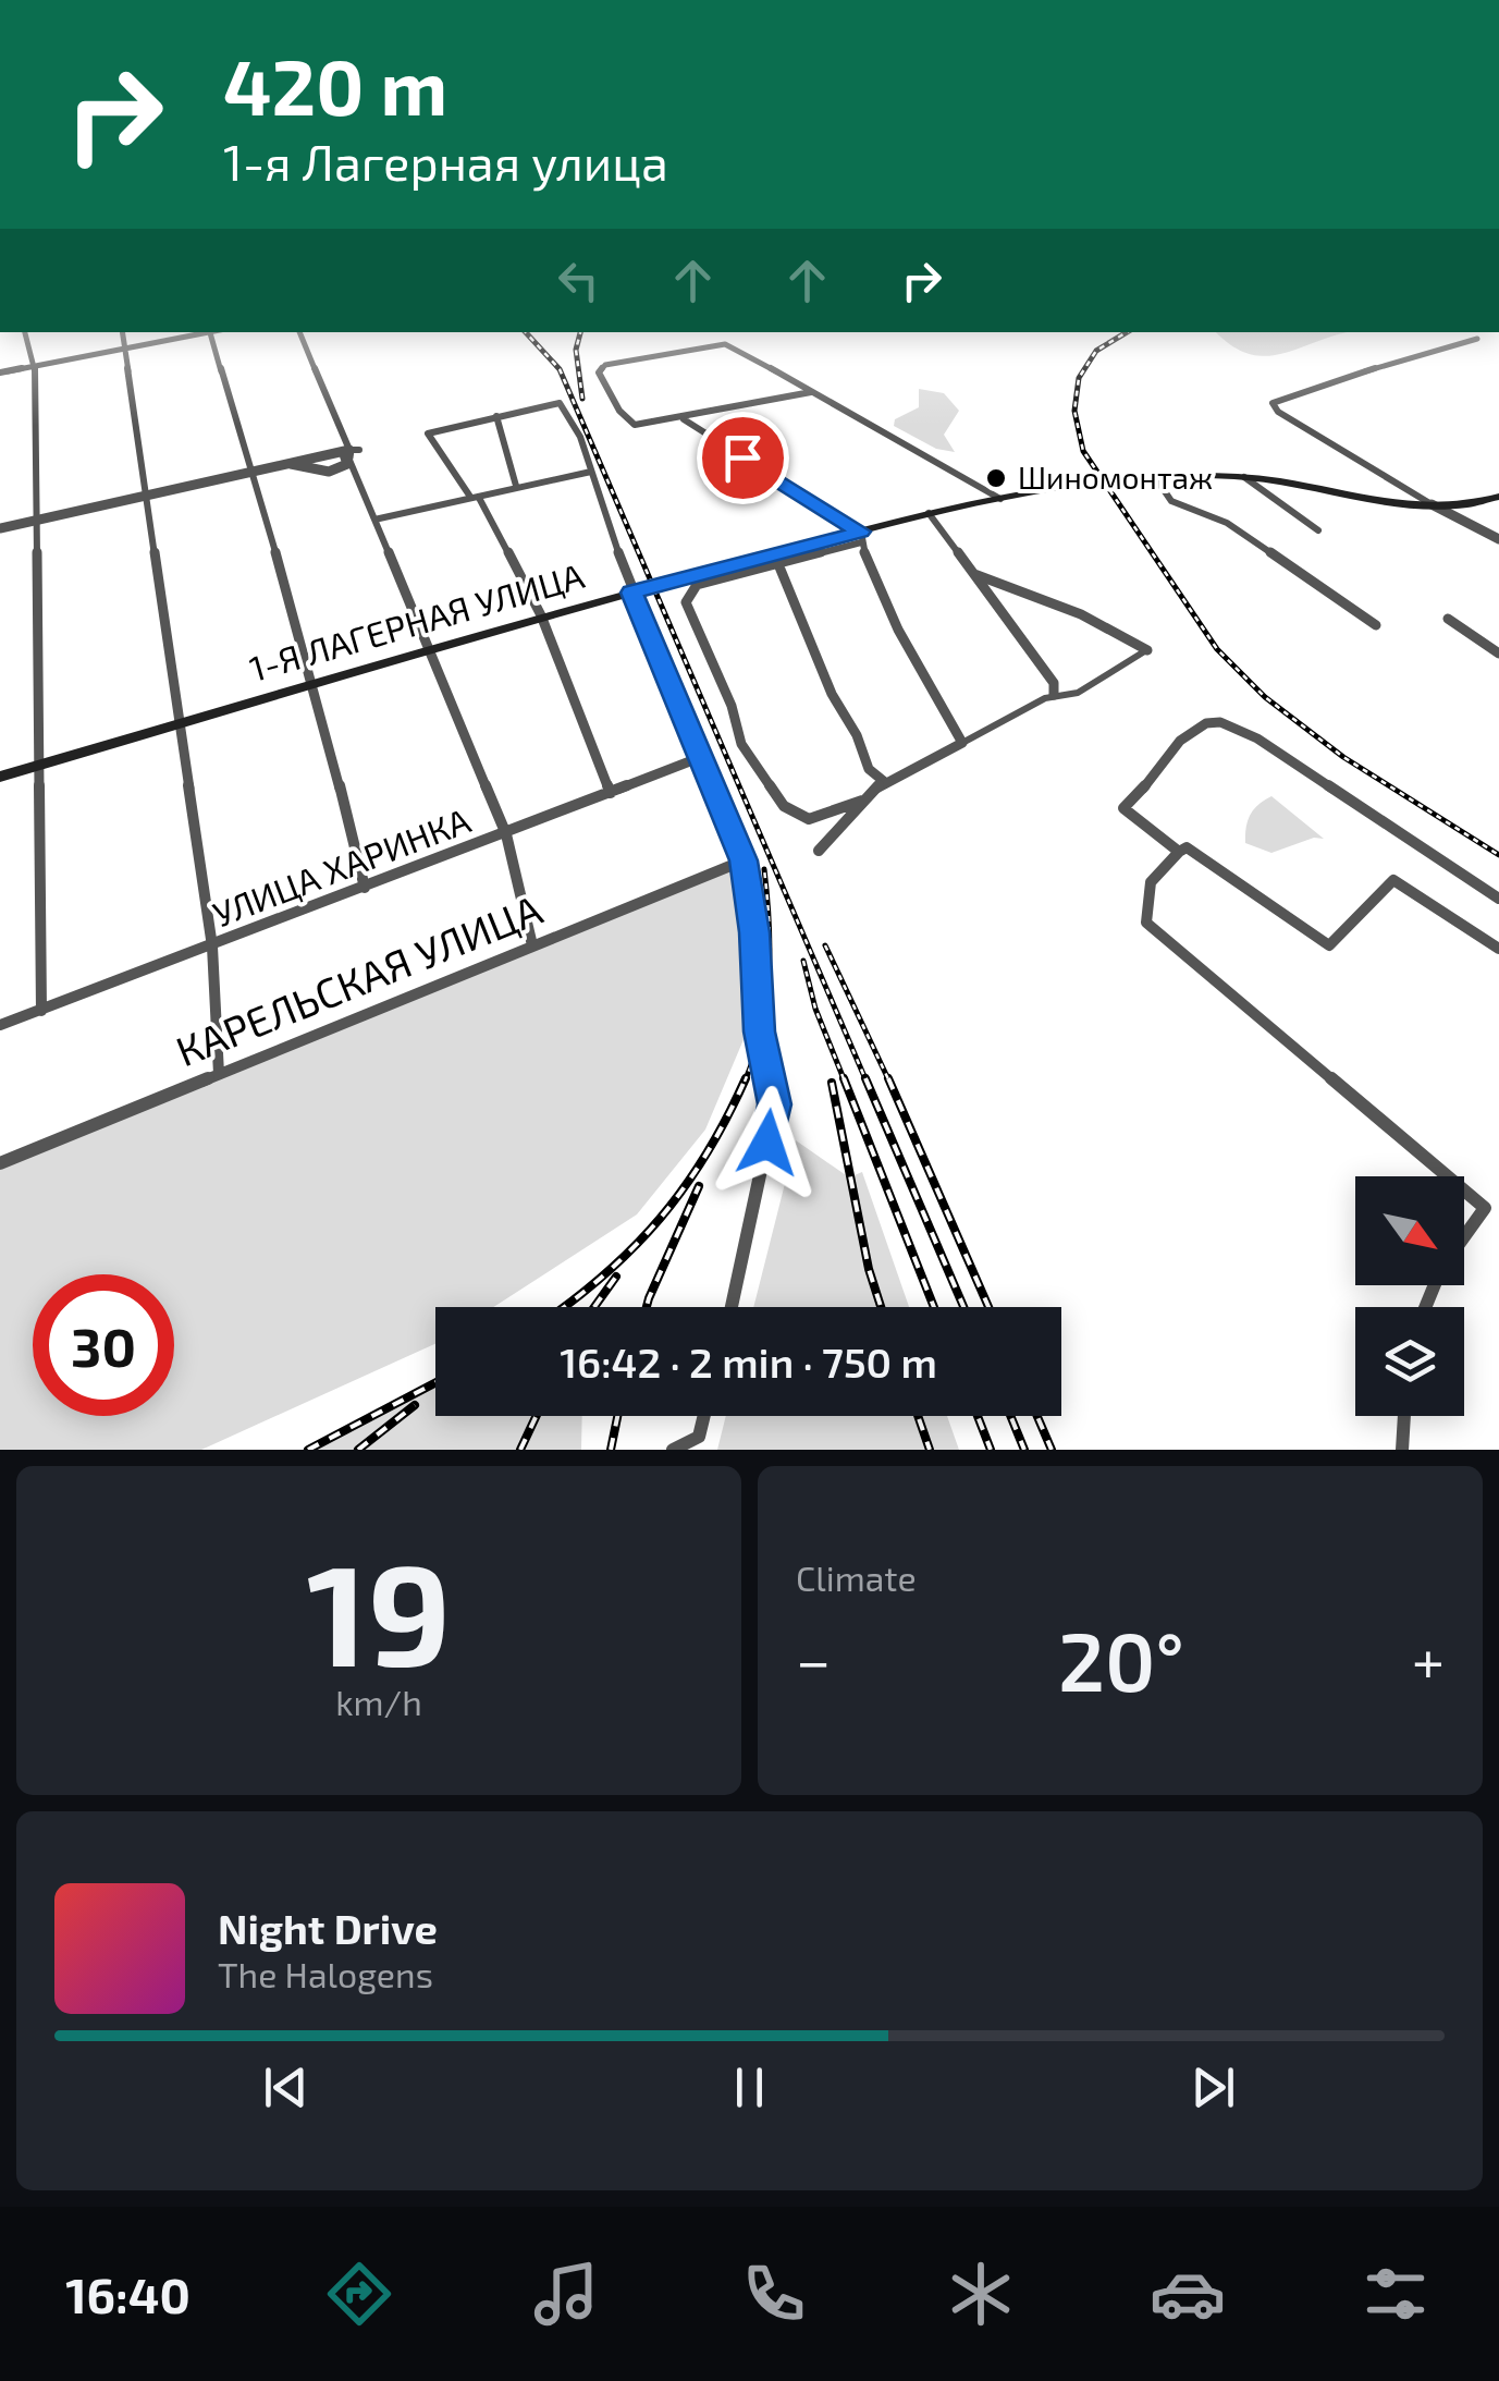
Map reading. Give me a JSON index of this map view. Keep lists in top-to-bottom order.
{
  "streets": {
    "main road": ["1-Я ЛАГЕРНАЯ УЛИЦА"],
    "street": ["УЛИЦА ХАРИНКА", "КАРЕЛЬСКАЯ УЛИЦА"]
  },
  "places": ["Шиномонтаж"],
  "north": "bottom right",
  "page": {
    "turn": ["420 m", "1-я Лагерная улица"],
    "limit": "30",
    "trip": "16:42 · 2 min · 750 m",
    "tile": [
      ["19", "km/h"],
      "Climate"
    ],
    "heat": ["−", "20°", "+"],
    "song": ["Night Drive", "The Halogens"],
    "tabs": "16:40"
  }
}
